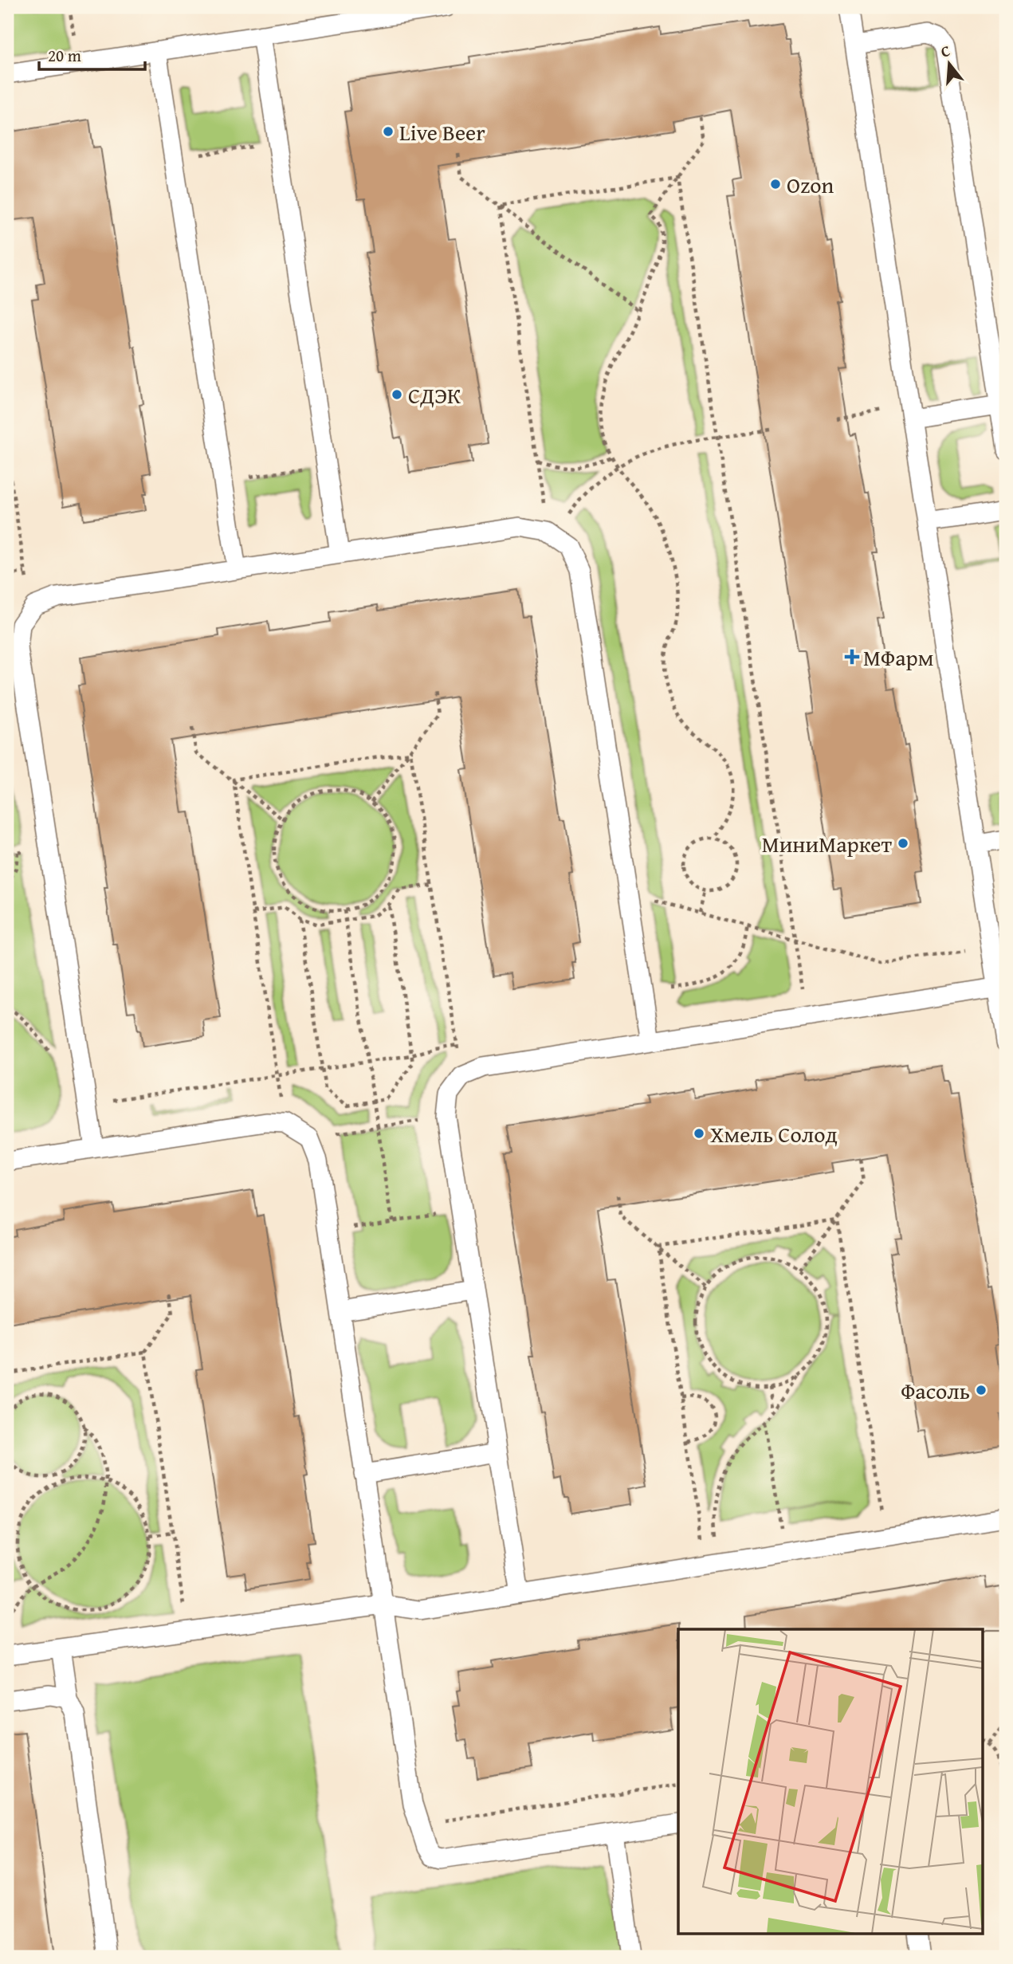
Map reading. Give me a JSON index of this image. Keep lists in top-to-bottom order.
{
  "places": {
    "other": [
      "Live Beer",
      "Ozon",
      "СДЭК",
      "МиниМаркет",
      "Хмель Солод",
      "Фасоль"
    ],
    "health": ["МФарм"]
  },
  "scale_bar": "20 m",
  "north": "top"
}
